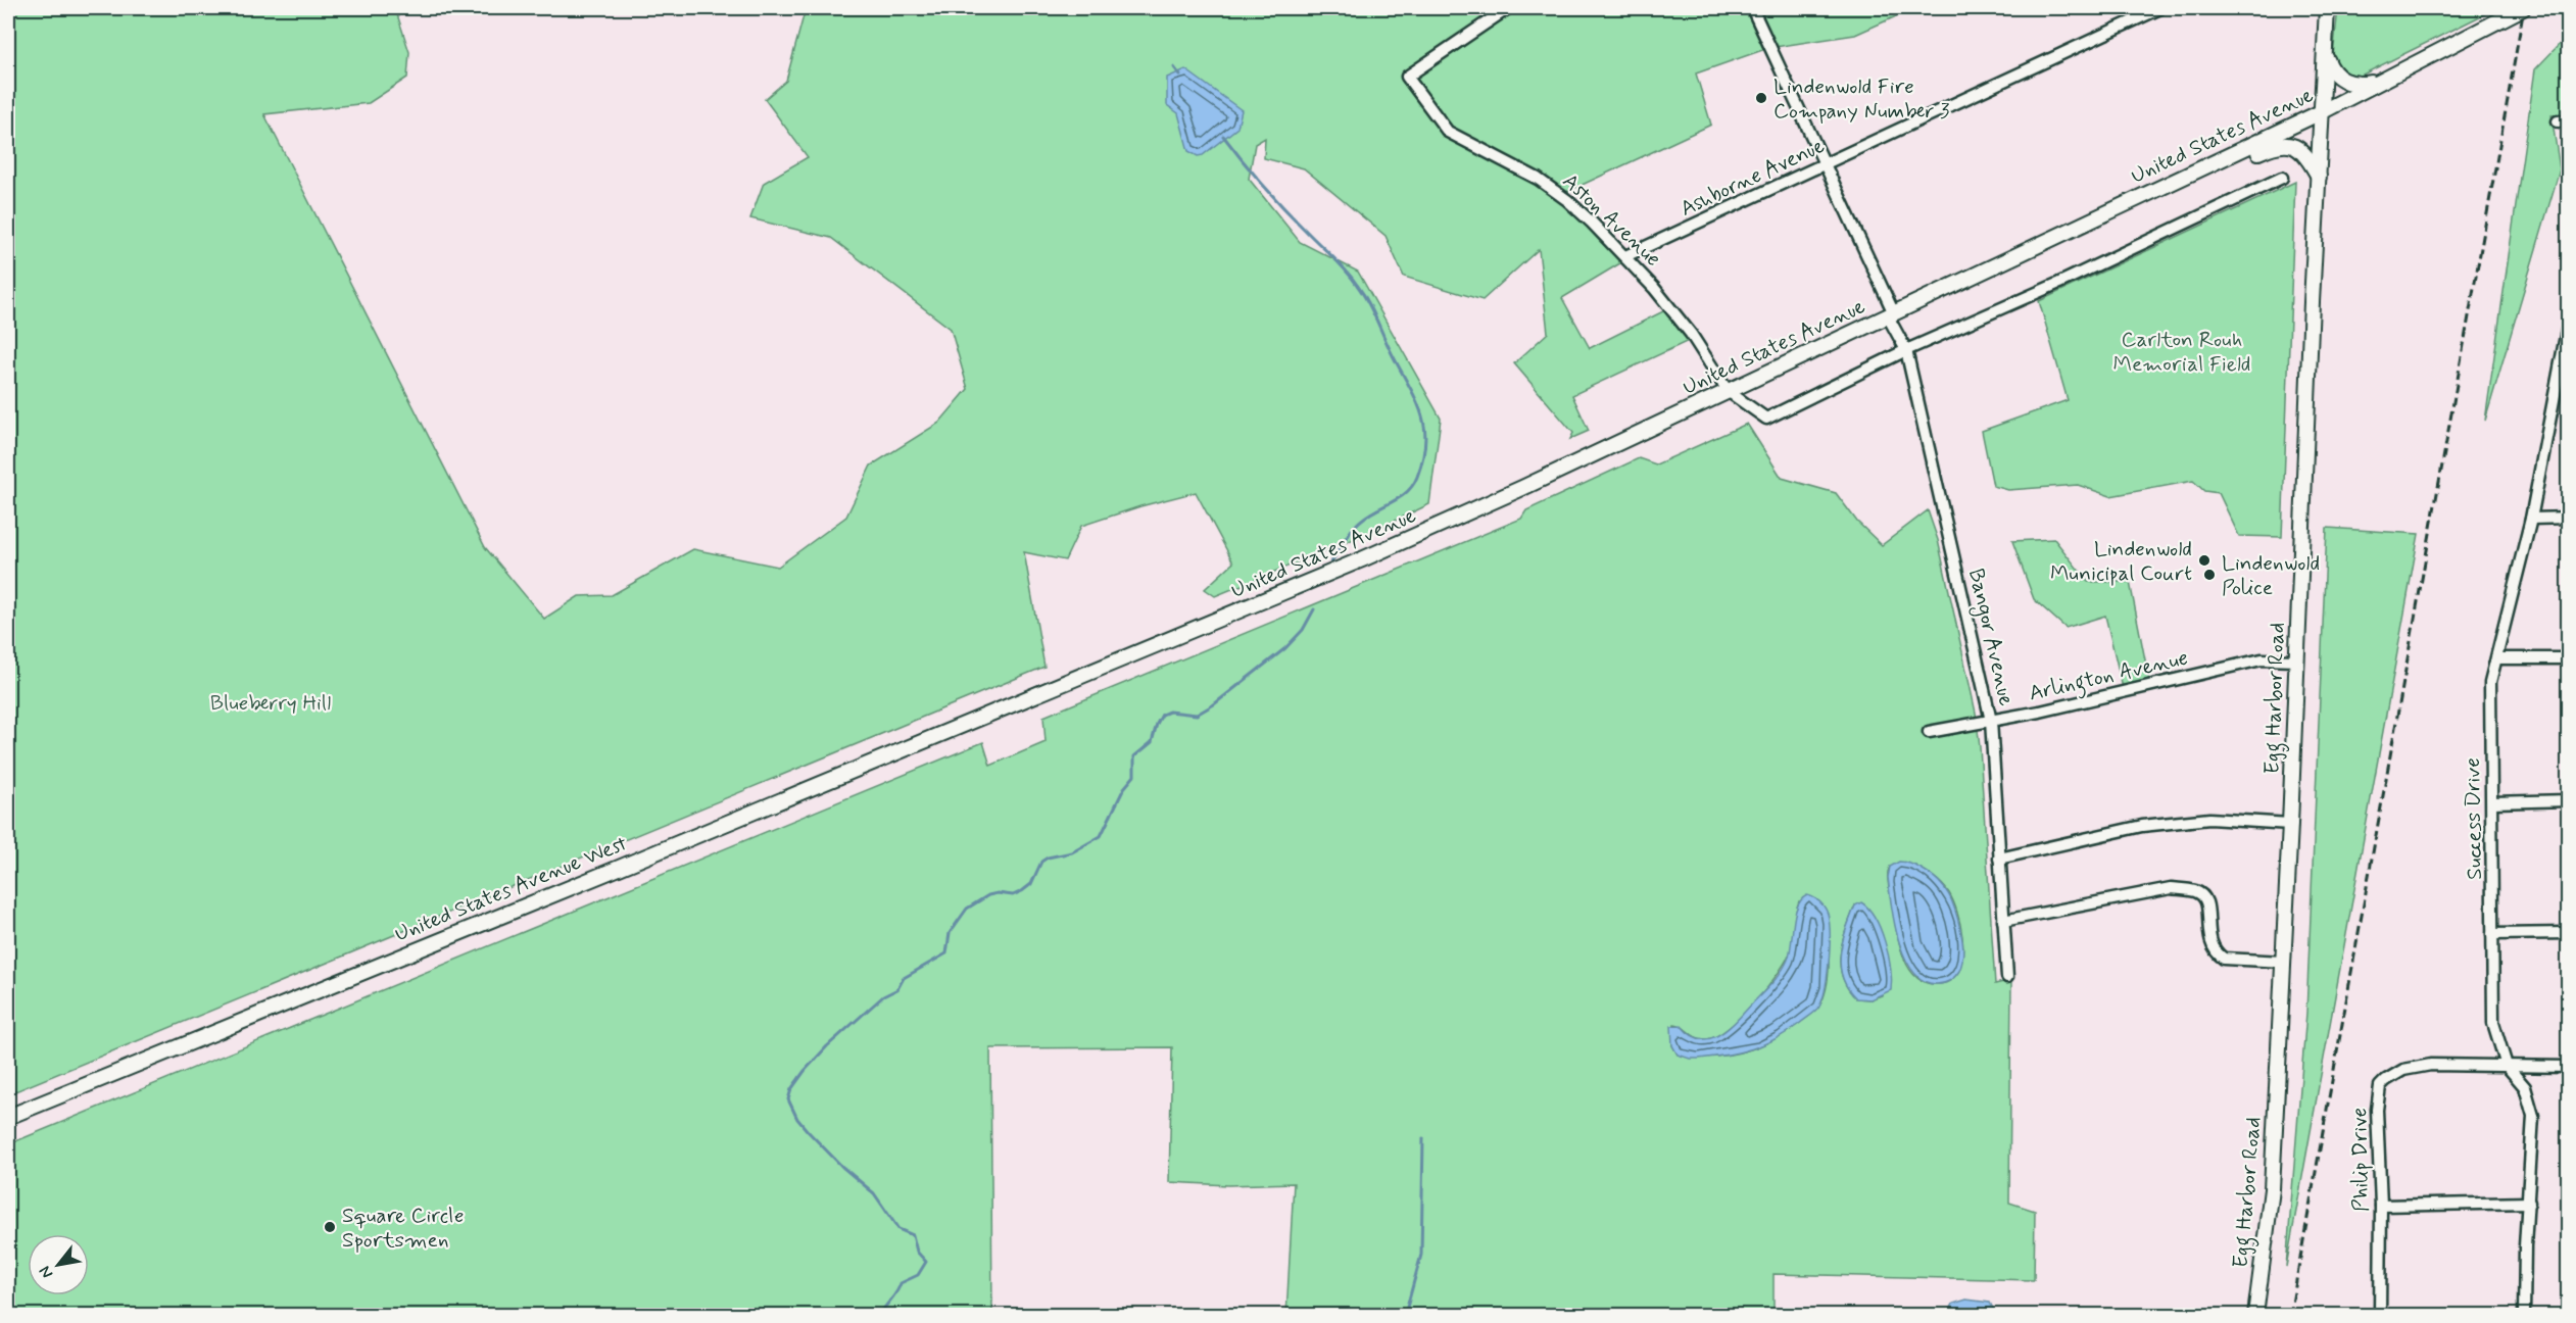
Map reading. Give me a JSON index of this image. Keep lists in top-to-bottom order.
{
  "streets": {
    "street": [
      "United States Avenue",
      "Ashborne Avenue",
      "Aston Avenue",
      "Bangor Avenue",
      "Arlington Avenue",
      "Egg Harbor Road",
      "Success Drive",
      "United States Avenue West",
      "Philip Drive"
    ]
  },
  "crossings": [
    ["United States Avenue", "Aston Avenue"],
    ["United States Avenue", "Bangor Avenue"],
    ["United States Avenue", "Egg Harbor Road"],
    ["United States Avenue", "United States Avenue West"],
    ["Ashborne Avenue", "Aston Avenue"],
    ["Ashborne Avenue", "Bangor Avenue"],
    ["Aston Avenue", "Bangor Avenue"],
    ["Bangor Avenue", "Arlington Avenue"],
    ["Arlington Avenue", "Egg Harbor Road"],
    ["Success Drive", "Philip Drive"]
  ],
  "parks": ["Carlton Rouh Memorial Field", "Blueberry Hill"],
  "places": [
    "Lindenwold Fire Company Number 3",
    "Lindenwold Municipal Court",
    "Lindenwold Police",
    "Square Circle Sportsmen"
  ],
  "north": "bottom left"
}
